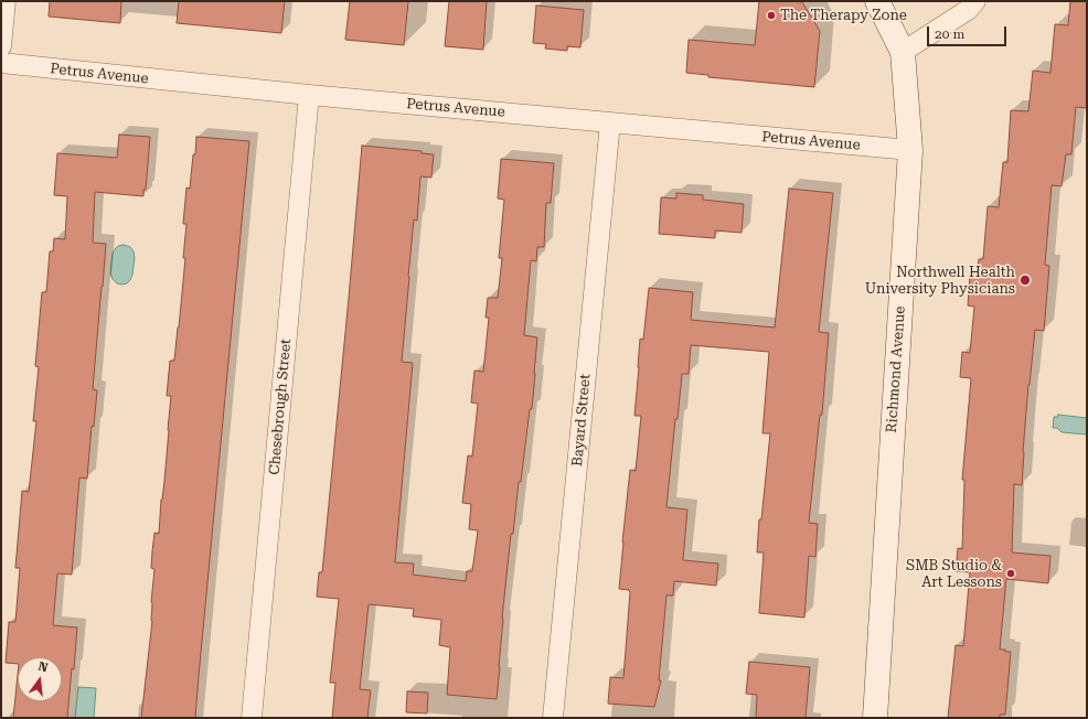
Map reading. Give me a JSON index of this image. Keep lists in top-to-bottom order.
{
  "streets": {
    "main road": ["Richmond Avenue"],
    "street": ["Petrus Avenue", "Chesebrough Street", "Bayard Street"]
  },
  "crossings": [
    ["Petrus Avenue", "Richmond Avenue"],
    ["Petrus Avenue", "Chesebrough Street"],
    ["Petrus Avenue", "Bayard Street"]
  ],
  "places": ["The Therapy Zone", "Northwell Health University Physicians", "SMB Studio & Art Lessons"],
  "scale_bar": "20 m",
  "north": "top"
}
